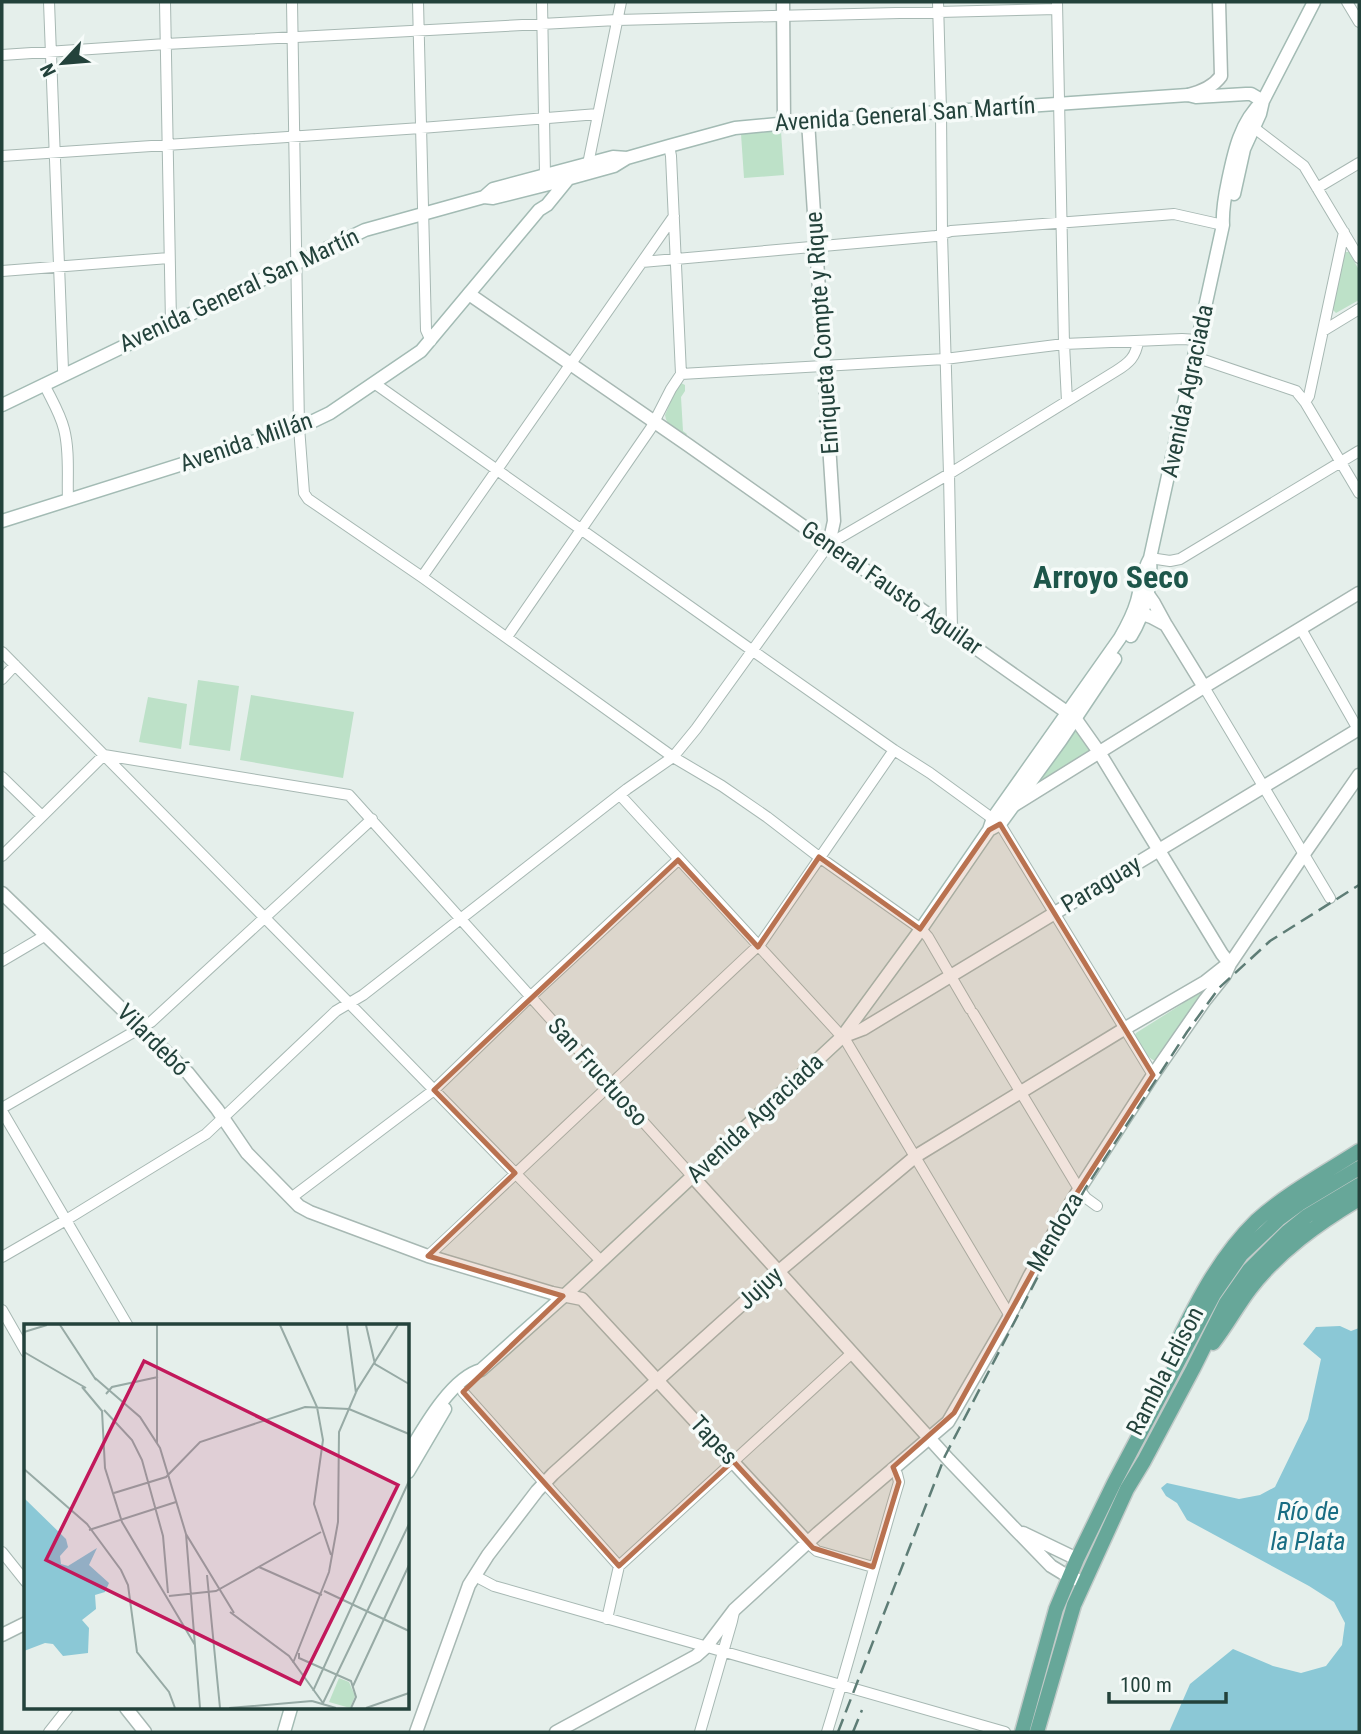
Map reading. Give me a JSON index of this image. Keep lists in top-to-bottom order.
{
  "streets": {
    "main road": ["Rambla Edison"],
    "street": [
      "Avenida General San Martín",
      "Enriqueta Compte y Rique",
      "Avenida Agraciada",
      "Avenida Millán",
      "General Fausto Aguilar",
      "Paraguay",
      "Vilardebó",
      "San Fructuoso",
      "Mendoza",
      "Jujuy",
      "Tapes"
    ]
  },
  "crossings": [
    ["Avenida General San Martín", "Enriqueta Compte y Rique"],
    ["Avenida General San Martín", "Avenida Agraciada"],
    ["Avenida General San Martín", "Avenida Millán"],
    ["Enriqueta Compte y Rique", "General Fausto Aguilar"],
    ["Avenida Agraciada", "General Fausto Aguilar"],
    ["Avenida Agraciada", "Paraguay"],
    ["Avenida Agraciada", "San Fructuoso"],
    ["Avenida Agraciada", "Tapes"],
    ["Avenida Millán", "General Fausto Aguilar"],
    ["General Fausto Aguilar", "Paraguay"],
    ["General Fausto Aguilar", "Mendoza"],
    ["General Fausto Aguilar", "Jujuy"],
    ["Vilardebó", "Tapes"],
    ["San Fructuoso", "Mendoza"],
    ["San Fructuoso", "Jujuy"],
    ["San Fructuoso", "Rambla Edison"],
    ["Mendoza", "Jujuy"],
    ["Mendoza", "Tapes"],
    ["Jujuy", "Tapes"]
  ],
  "districts": ["Arroyo Seco"],
  "water": ["Río de la Plata"],
  "scale_bar": "100 m",
  "north": "bottom left"
}
